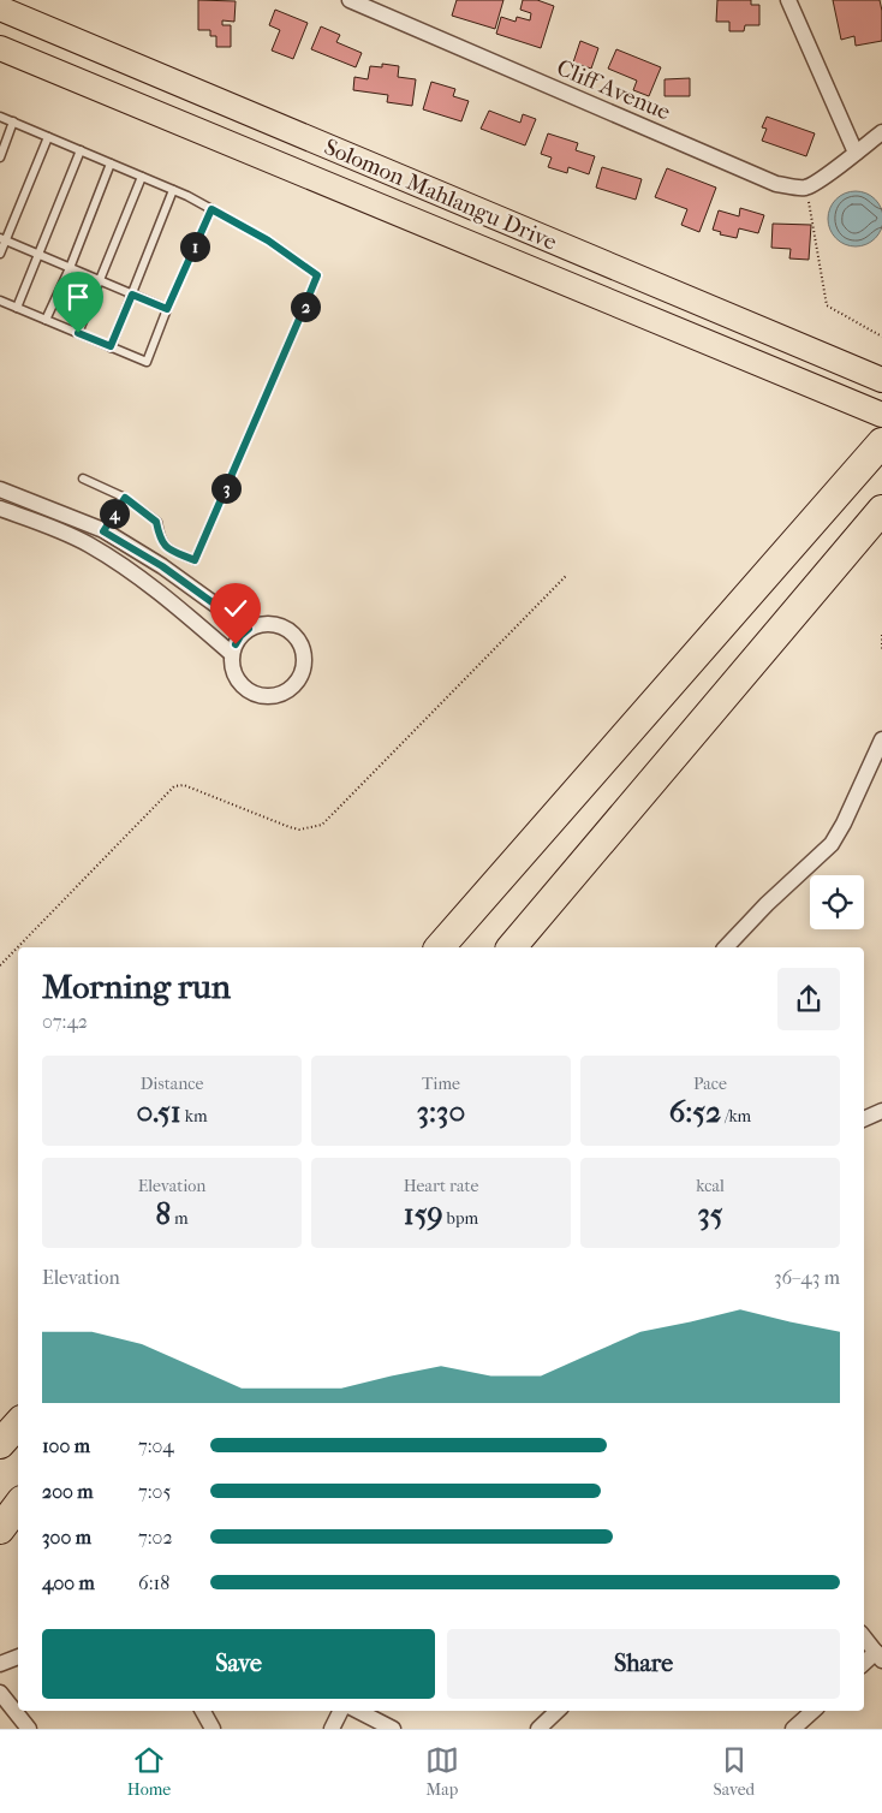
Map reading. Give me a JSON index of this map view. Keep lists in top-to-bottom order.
{
  "streets": {
    "main road": ["Solomon Mahlangu Drive"],
    "street": ["Cliff Avenue"]
  },
  "page": {
    "pins": [
      "1",
      "2",
      "3",
      "4"
    ],
    "heading": ["Morning run", "07:42"],
    "stats": [
      ["Distance", "0.51 km"],
      ["Time", "3:30"],
      ["Pace", "6:52 /km"],
      ["Elevation", "8 m"],
      ["Heart rate", "159 bpm"],
      ["kcal", "35"]
    ],
    "chart": ["Elevation", "36–43 m"],
    "list": [
      {
        "name": "100 m",
        "note": "7:04"
      },
      {
        "name": "200 m",
        "note": "7:05"
      },
      {
        "name": "300 m",
        "note": "7:02"
      },
      {
        "name": "400 m",
        "note": "6:18"
      }
    ],
    "buttons": ["Save", "Share"],
    "tabs": ["Home", "Map", "Saved"]
  }
}
